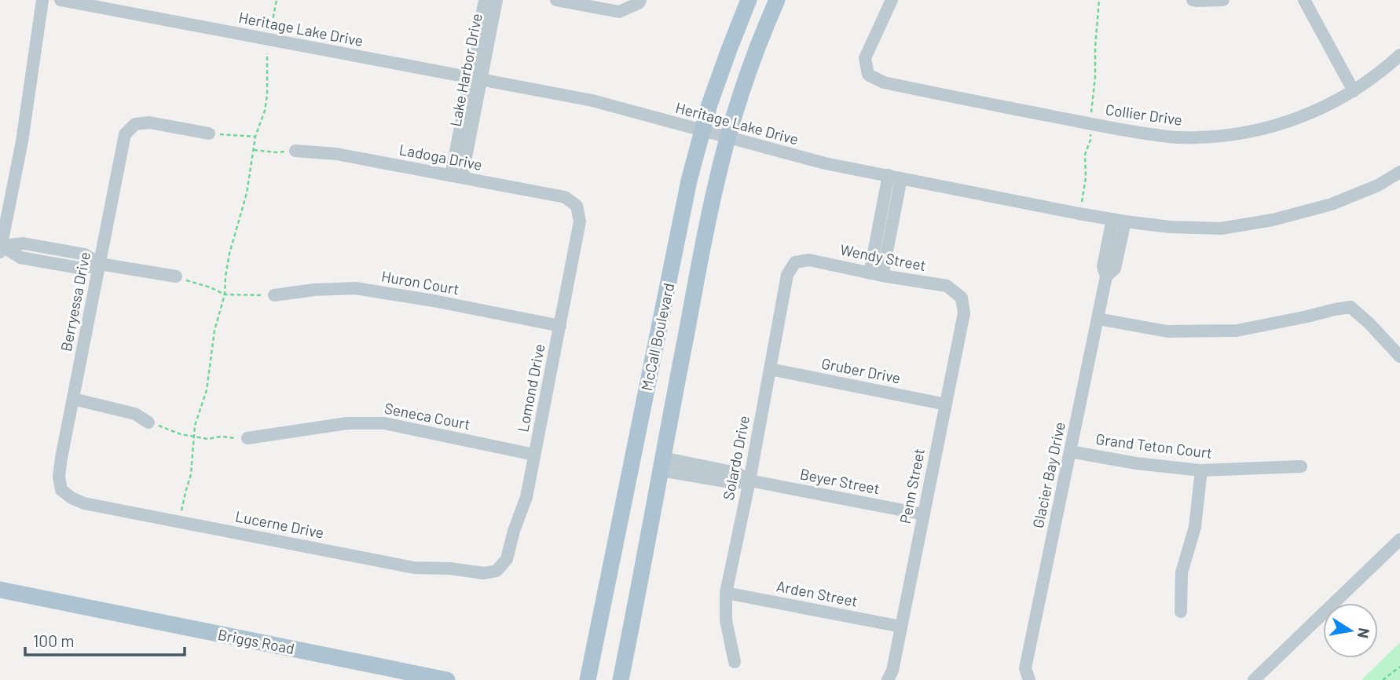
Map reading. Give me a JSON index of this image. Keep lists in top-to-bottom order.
{
  "streets": {
    "main road": ["McCall Boulevard", "Briggs Road"],
    "street": [
      "Heritage Lake Drive",
      "Lake Harbor Drive",
      "Collier Drive",
      "Ladoga Drive",
      "Wendy Street",
      "Huron Court",
      "Berryessa Drive",
      "Gruber Drive",
      "Lomond Drive",
      "Seneca Court",
      "Grand Teton Court",
      "Solardo Drive",
      "Glacier Bay Drive",
      "Beyer Street",
      "Penn Street",
      "Lucerne Drive",
      "Arden Street"
    ]
  },
  "crossings": [
    ["Heritage Lake Drive", "Lake Harbor Drive"],
    ["Heritage Lake Drive", "McCall Boulevard"],
    ["Heritage Lake Drive", "Glacier Bay Drive"],
    ["Lake Harbor Drive", "Ladoga Drive"],
    ["Ladoga Drive", "Lomond Drive"],
    ["Wendy Street", "Solardo Drive"],
    ["Wendy Street", "Penn Street"],
    ["Huron Court", "Lomond Drive"],
    ["Berryessa Drive", "Lucerne Drive"],
    ["McCall Boulevard", "Beyer Street"],
    ["Gruber Drive", "Solardo Drive"],
    ["Gruber Drive", "Penn Street"],
    ["Lomond Drive", "Seneca Court"],
    ["Lomond Drive", "Lucerne Drive"],
    ["Grand Teton Court", "Glacier Bay Drive"],
    ["Solardo Drive", "Beyer Street"],
    ["Solardo Drive", "Arden Street"],
    ["Beyer Street", "Penn Street"],
    ["Penn Street", "Arden Street"]
  ],
  "scale_bar": "100 m",
  "north": "right"
}
